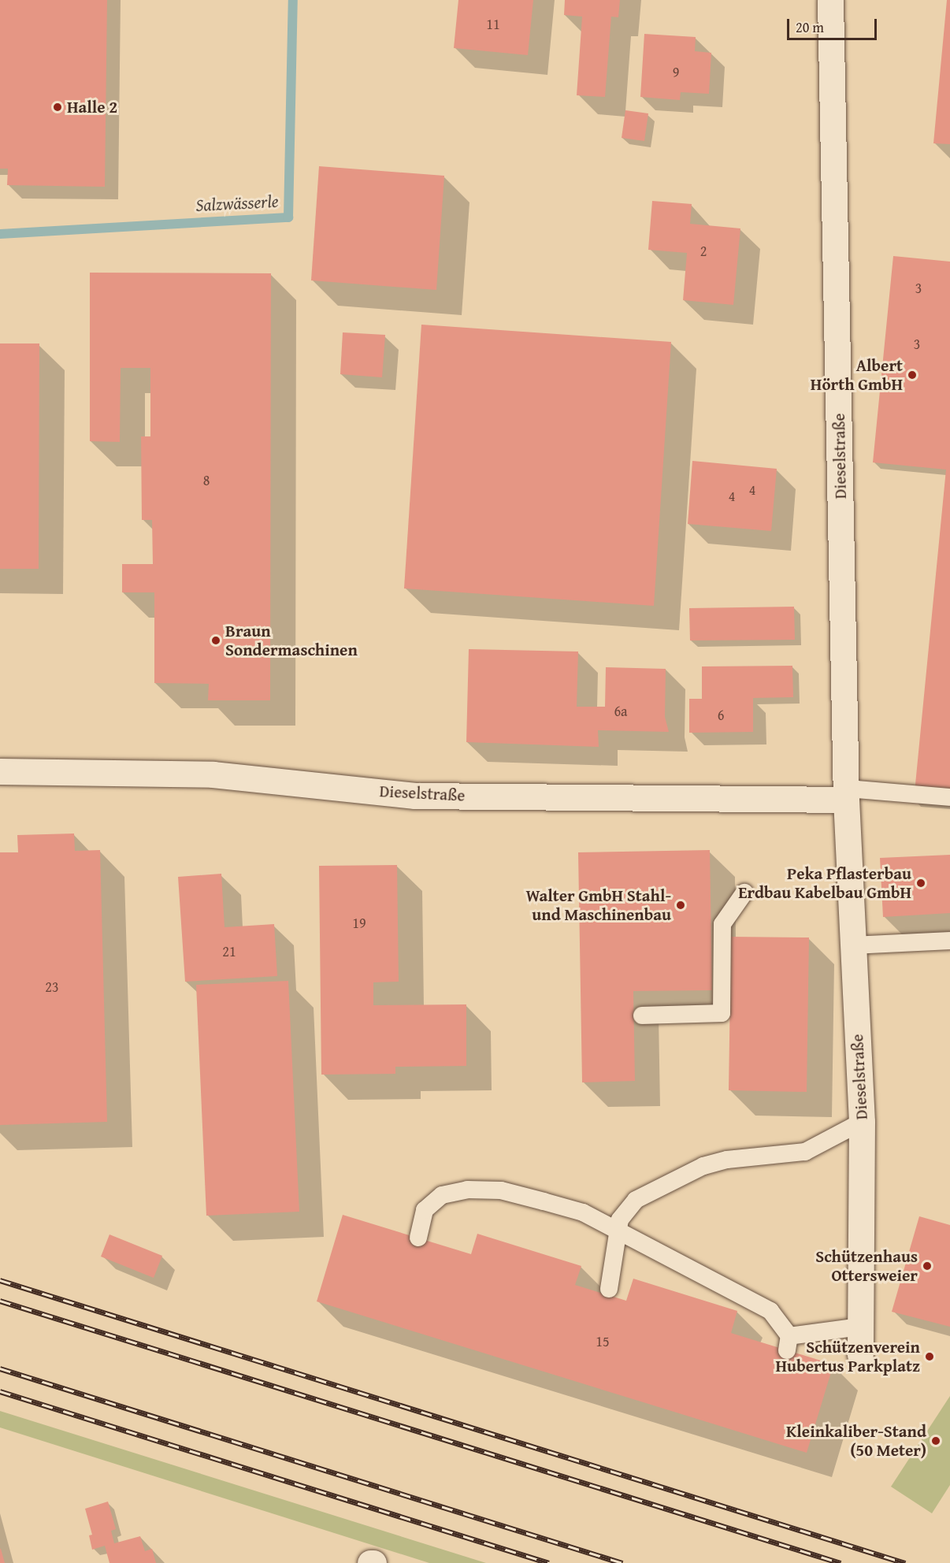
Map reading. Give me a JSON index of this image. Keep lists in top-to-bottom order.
{
  "streets": {
    "street": ["Dieselstraße"]
  },
  "water": ["Salzwässerle"],
  "places": [
    "Halle 2",
    "Albert Hörth GmbH",
    "Braun Sondermaschinen",
    "Peka Pflasterbau Erdbau Kabelbau GmbH",
    "Walter GmbH Stahl- und Maschinenbau",
    "Schützenhaus Ottersweier",
    "Schützenverein Hubertus Parkplatz",
    "Kleinkaliber-Stand (50 Meter)"
  ],
  "house_numbers": [
    "11",
    "9",
    "2",
    "3",
    "3",
    "8",
    "4",
    "4",
    "6a",
    "6",
    "19",
    "21",
    "23",
    "15"
  ],
  "scale_bar": "20 m"
}
